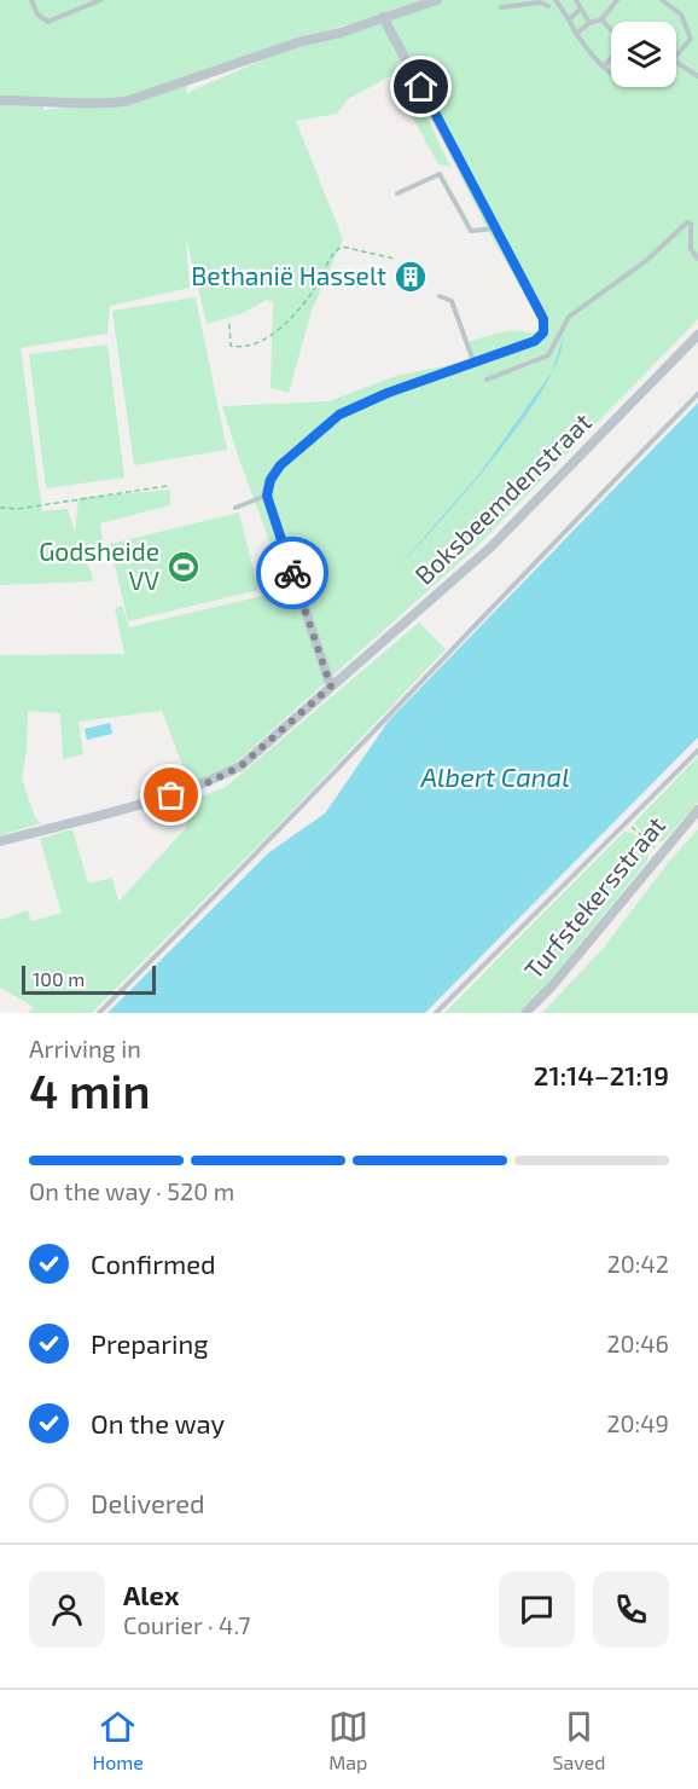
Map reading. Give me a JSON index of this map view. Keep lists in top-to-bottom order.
{
  "streets": {
    "street": ["Boksbeemdenstraat", "Turfstekersstraat"]
  },
  "water": ["Albert Canal"],
  "places": {
    "building": ["Bethanië Hasselt"],
    "sports": ["Godsheide VV"]
  },
  "scale_bar": "100 m",
  "page": {
    "scale": "100 m",
    "heading": ["4 min", "Arriving in", "21:14–21:19"],
    "panel": ["Alex", "Courier · 4.7"],
    "bar": "On the way · 520 m",
    "list": [
      ["Confirmed", "20:42"],
      ["Preparing", "20:46"],
      ["On the way", "20:49"],
      "Delivered"
    ],
    "tabs": ["Home", "Map", "Saved"]
  }
}
